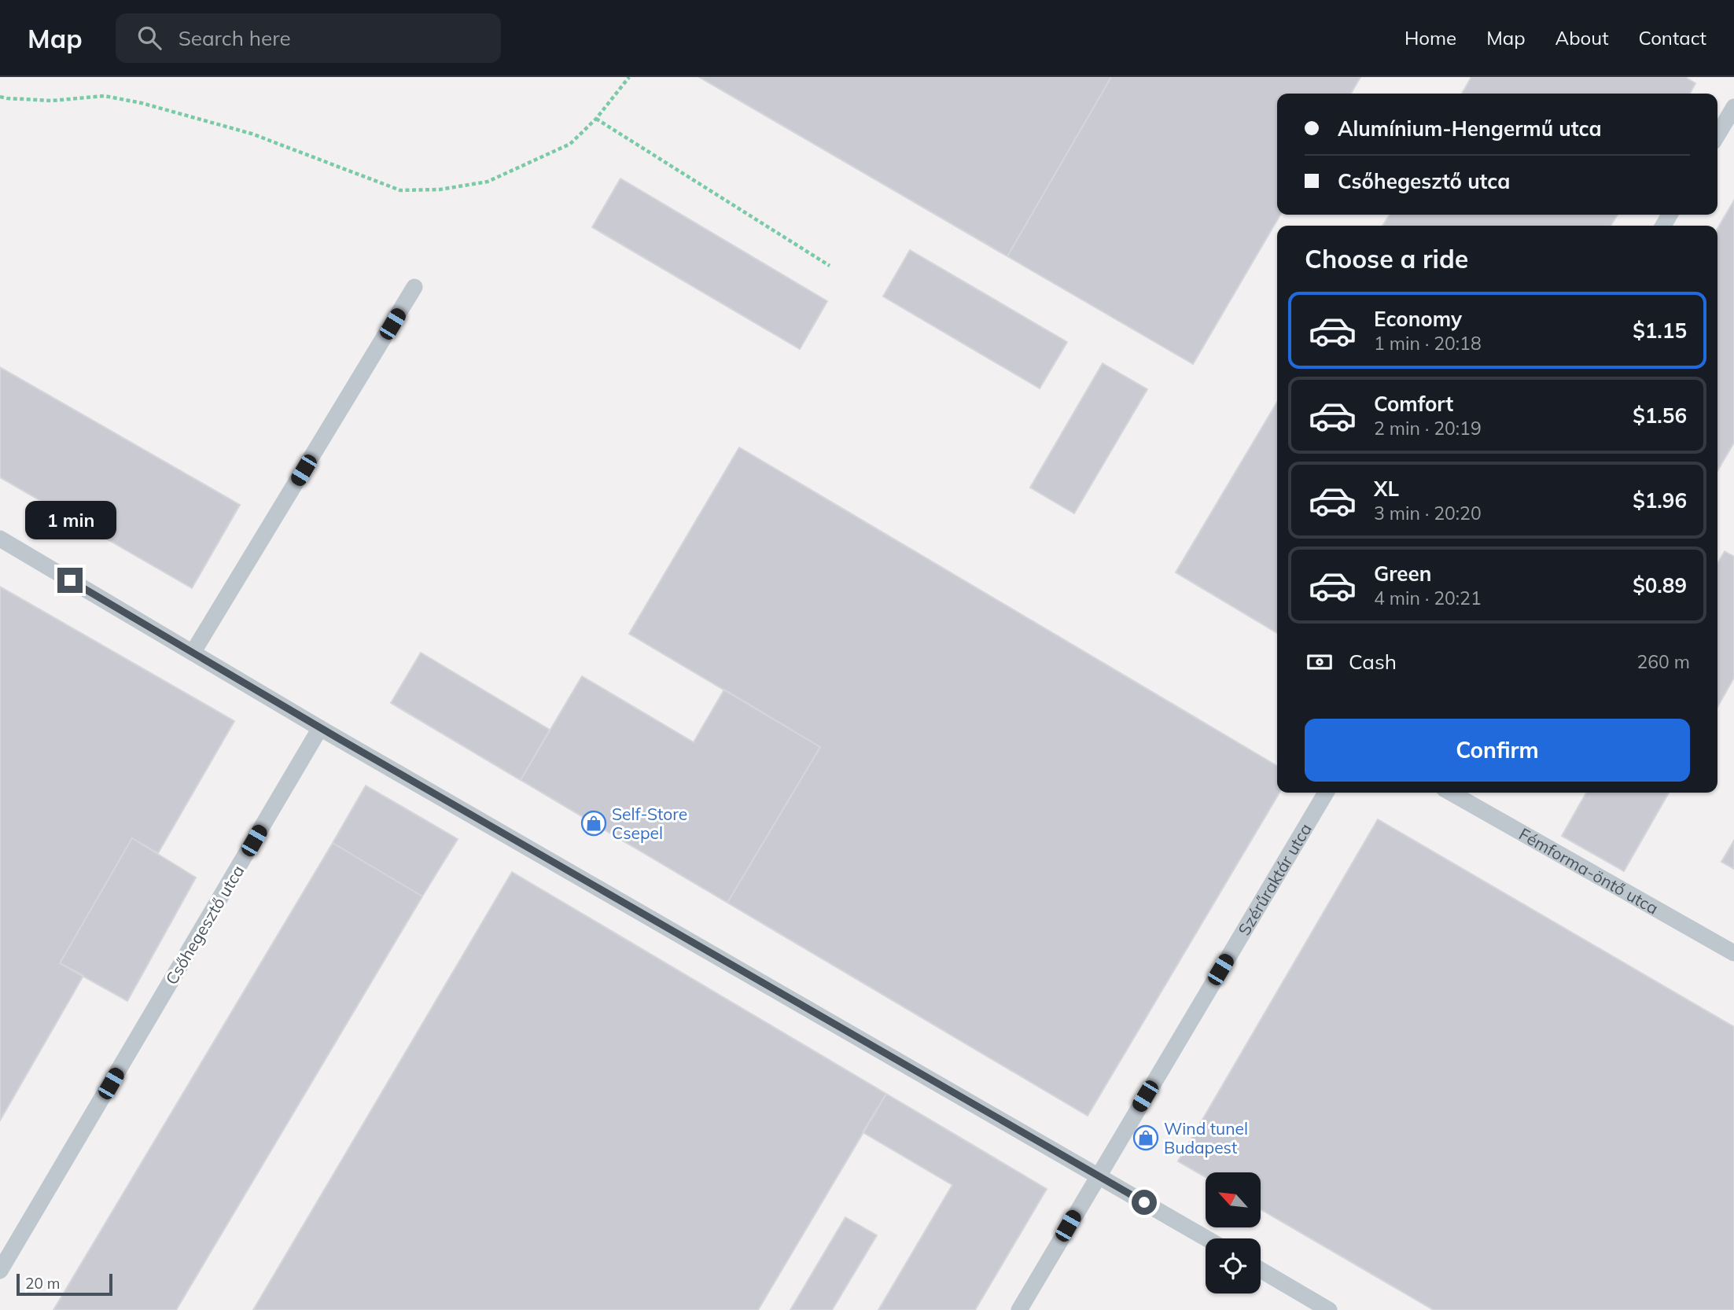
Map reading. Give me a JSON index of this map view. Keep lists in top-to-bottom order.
{
  "streets": {
    "lane": ["Fémforma-öntő utca", "Szérűraktár utca", "Csőhegesztő utca"]
  },
  "places": {
    "shop": ["Self-Store Csepel", "Wind tunel Budapest"]
  },
  "scale_bar": "20 m",
  "north": "top left",
  "page": {
    "header": "Map",
    "search": "Search here",
    "nav": [
      "Home",
      "Map",
      "About",
      "Contact"
    ],
    "banner": ["Alumínium-Hengermű utca", "Csőhegesztő utca"],
    "heading": "Choose a ride",
    "list": [
      {
        "name": "Economy",
        "note": "1 min · 20:18",
        "value": "$1.15"
      },
      {
        "name": "Comfort",
        "note": "2 min · 20:19",
        "value": "$1.56"
      },
      {
        "name": "XL",
        "note": "3 min · 20:20",
        "value": "$1.96"
      },
      {
        "name": "Green",
        "note": "4 min · 20:21",
        "value": "$0.89"
      }
    ],
    "bubble": "1 min",
    "pay": ["Cash", "260 m"],
    "buttons": "Confirm",
    "scale": "20 m"
  }
}
